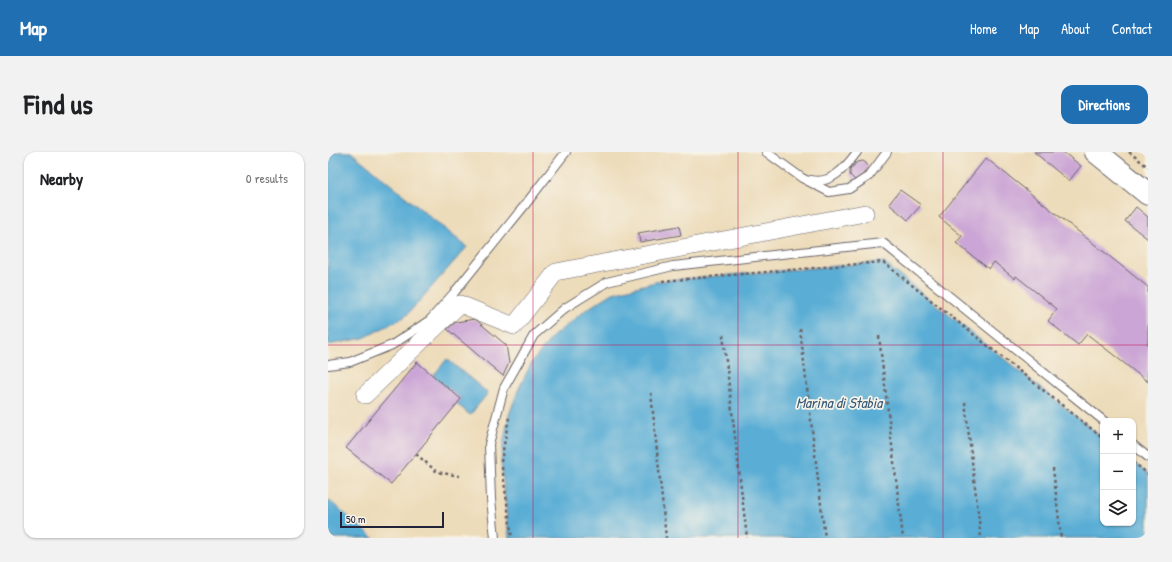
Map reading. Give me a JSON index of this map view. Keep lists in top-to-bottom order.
{
  "water": ["Marina di Stabia"],
  "scale_bar": "50 m",
  "page": {
    "header": "Map",
    "nav": [
      "Home",
      "Map",
      "About",
      "Contact"
    ],
    "title": "Find us",
    "buttons": "Directions",
    "heading": ["Nearby", "0 results"],
    "map_buttons": ["+", "−"],
    "scale": "50 m"
  }
}
